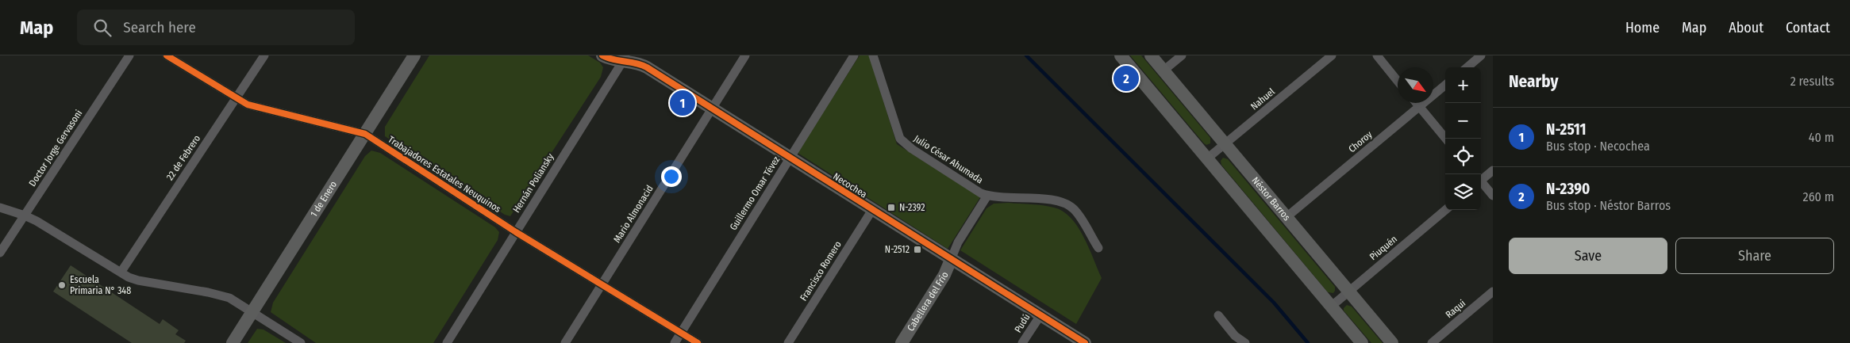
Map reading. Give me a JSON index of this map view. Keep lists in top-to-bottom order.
{
  "streets": {
    "street": [
      "Nahuel",
      "Choroy",
      "Doctor Jorge Gervasoni",
      "22 de Febrero",
      "Julio César Ahumada",
      "Trabajadores Estatales Neuquinos",
      "Hernán Poliansky",
      "Necochea",
      "Guillermo Omar Tévez",
      "Néstor Barros",
      "1 de Enero",
      "Mario Almonacid",
      "Piuquén",
      "Francisco Romero",
      "Cabellera del Frío",
      "Raqui",
      "Pudú"
    ]
  },
  "crossings": [
    ["Nahuel", "Néstor Barros"],
    ["Choroy", "Néstor Barros"],
    ["22 de Febrero", "Trabajadores Estatales Neuquinos"],
    ["Julio César Ahumada", "Cabellera del Frío"],
    ["Trabajadores Estatales Neuquinos", "Hernán Poliansky"],
    ["Trabajadores Estatales Neuquinos", "Guillermo Omar Tévez"],
    ["Trabajadores Estatales Neuquinos", "1 de Enero"],
    ["Trabajadores Estatales Neuquinos", "Mario Almonacid"],
    ["Hernán Poliansky", "Necochea"],
    ["Necochea", "Guillermo Omar Tévez"],
    ["Necochea", "Mario Almonacid"],
    ["Necochea", "Francisco Romero"],
    ["Necochea", "Cabellera del Frío"],
    ["Necochea", "Pudú"],
    ["Néstor Barros", "Piuquén"]
  ],
  "places": {
    "transit": ["N-2392", "N-2512"],
    "other": ["Escuela Primaria N° 348"]
  },
  "north": "bottom right",
  "page": {
    "header": "Map",
    "search": "Search here",
    "nav": [
      "Home",
      "Map",
      "About",
      "Contact"
    ],
    "heading": ["Nearby", "2 results"],
    "pins": ["2", "1"],
    "map_buttons": ["+", "−"],
    "list": [
      {
        "mark": "1",
        "name": "N-2511",
        "note": "Bus stop · Necochea",
        "value": "40 m"
      },
      {
        "mark": "2",
        "name": "N-2390",
        "note": "Bus stop · Néstor Barros",
        "value": "260 m"
      }
    ],
    "buttons": ["Save", "Share"]
  }
}
